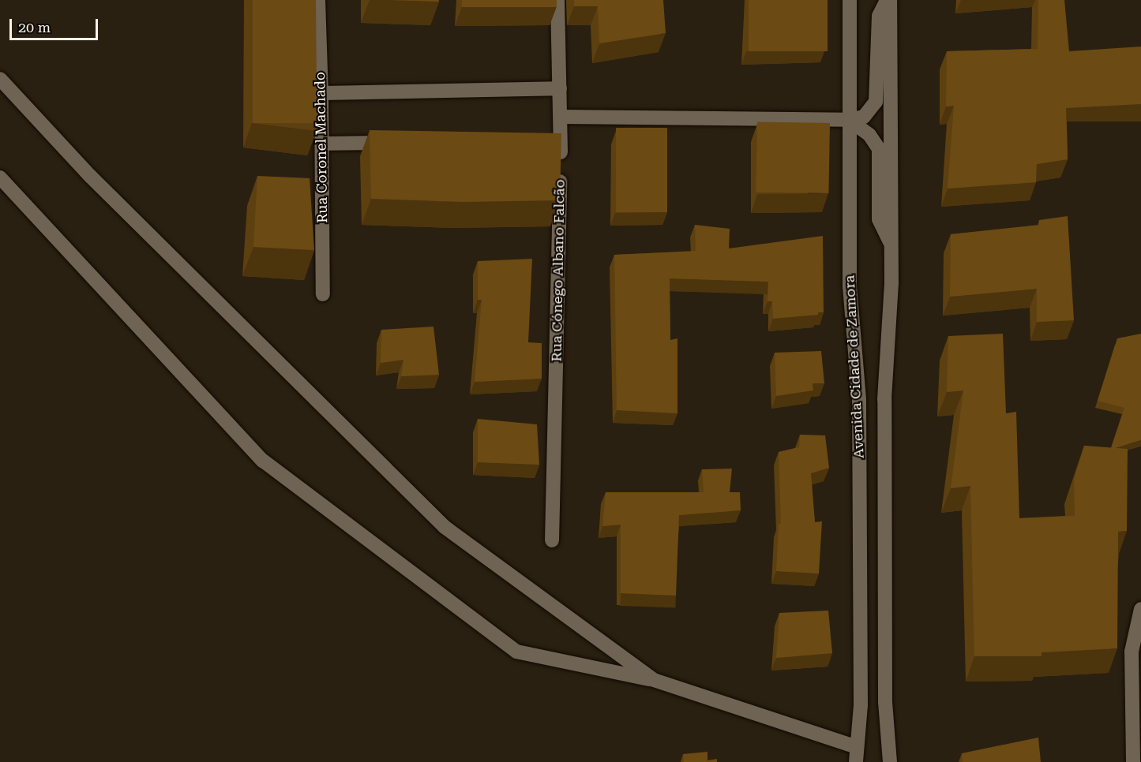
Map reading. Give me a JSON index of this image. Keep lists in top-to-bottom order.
{
  "streets": {
    "street": ["Rua Coronel Machado", "Rua Cónego Albano Falcão", "Avenida Cidade de Zamora"]
  },
  "scale_bar": "20 m"
}
